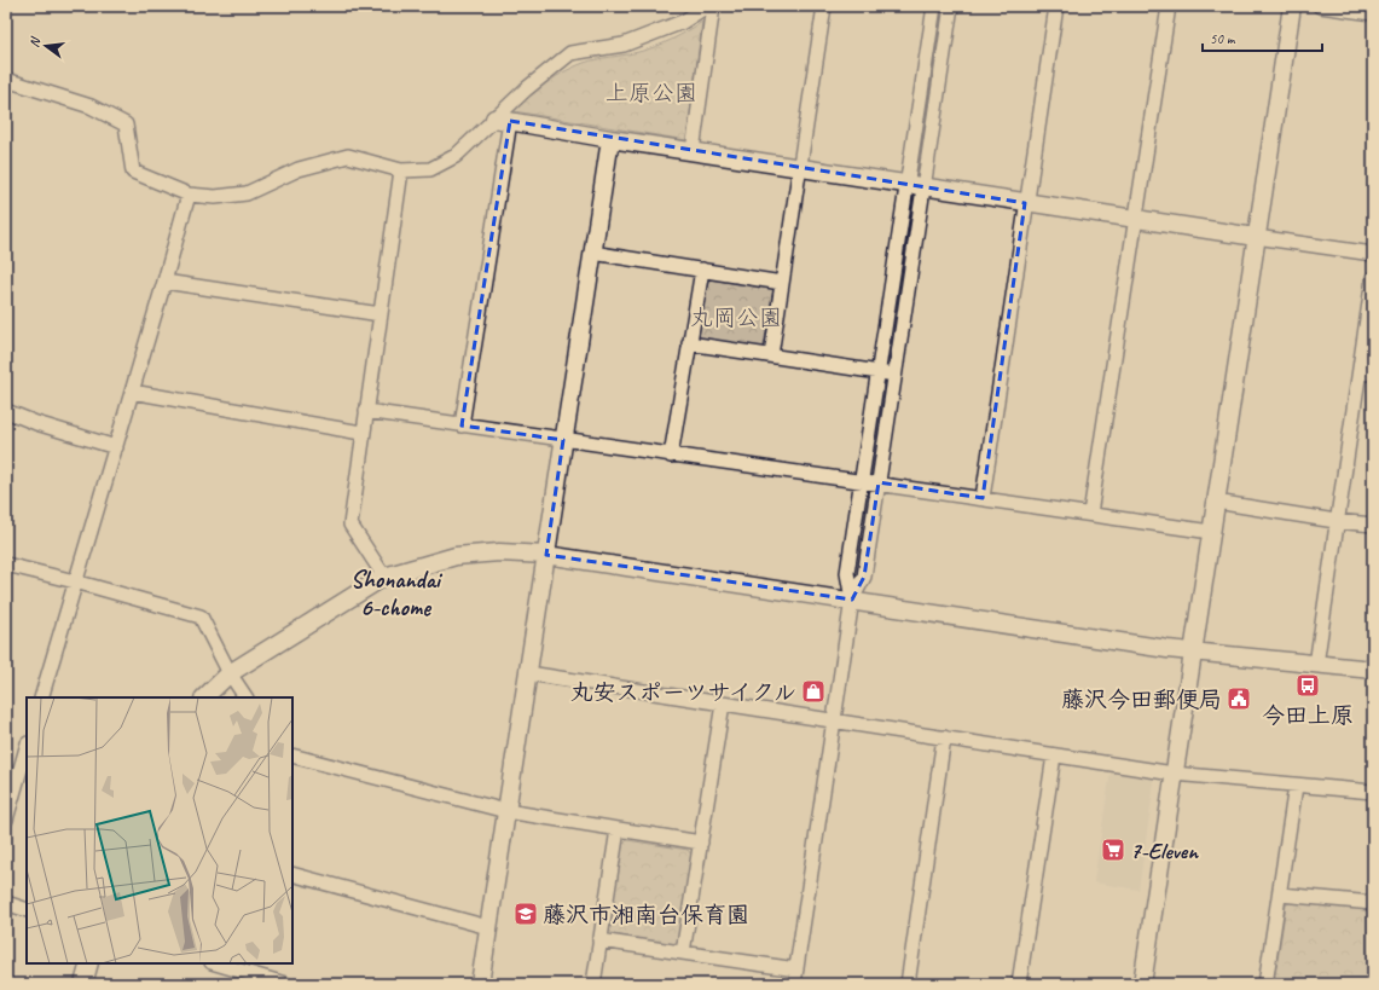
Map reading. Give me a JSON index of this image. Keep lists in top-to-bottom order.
{
  "districts": ["Shonandai 6-chome"],
  "parks": ["上原公園", "丸岡公園"],
  "places": {
    "bus stop": ["今田上原"],
    "shop": ["丸安スポーツサイクル"],
    "public building": ["藤沢今田郵便局"],
    "supermarket": ["7-Eleven"],
    "school or university": ["藤沢市湘南台保育園"]
  },
  "scale_bar": "50 m",
  "north": "left"
}
